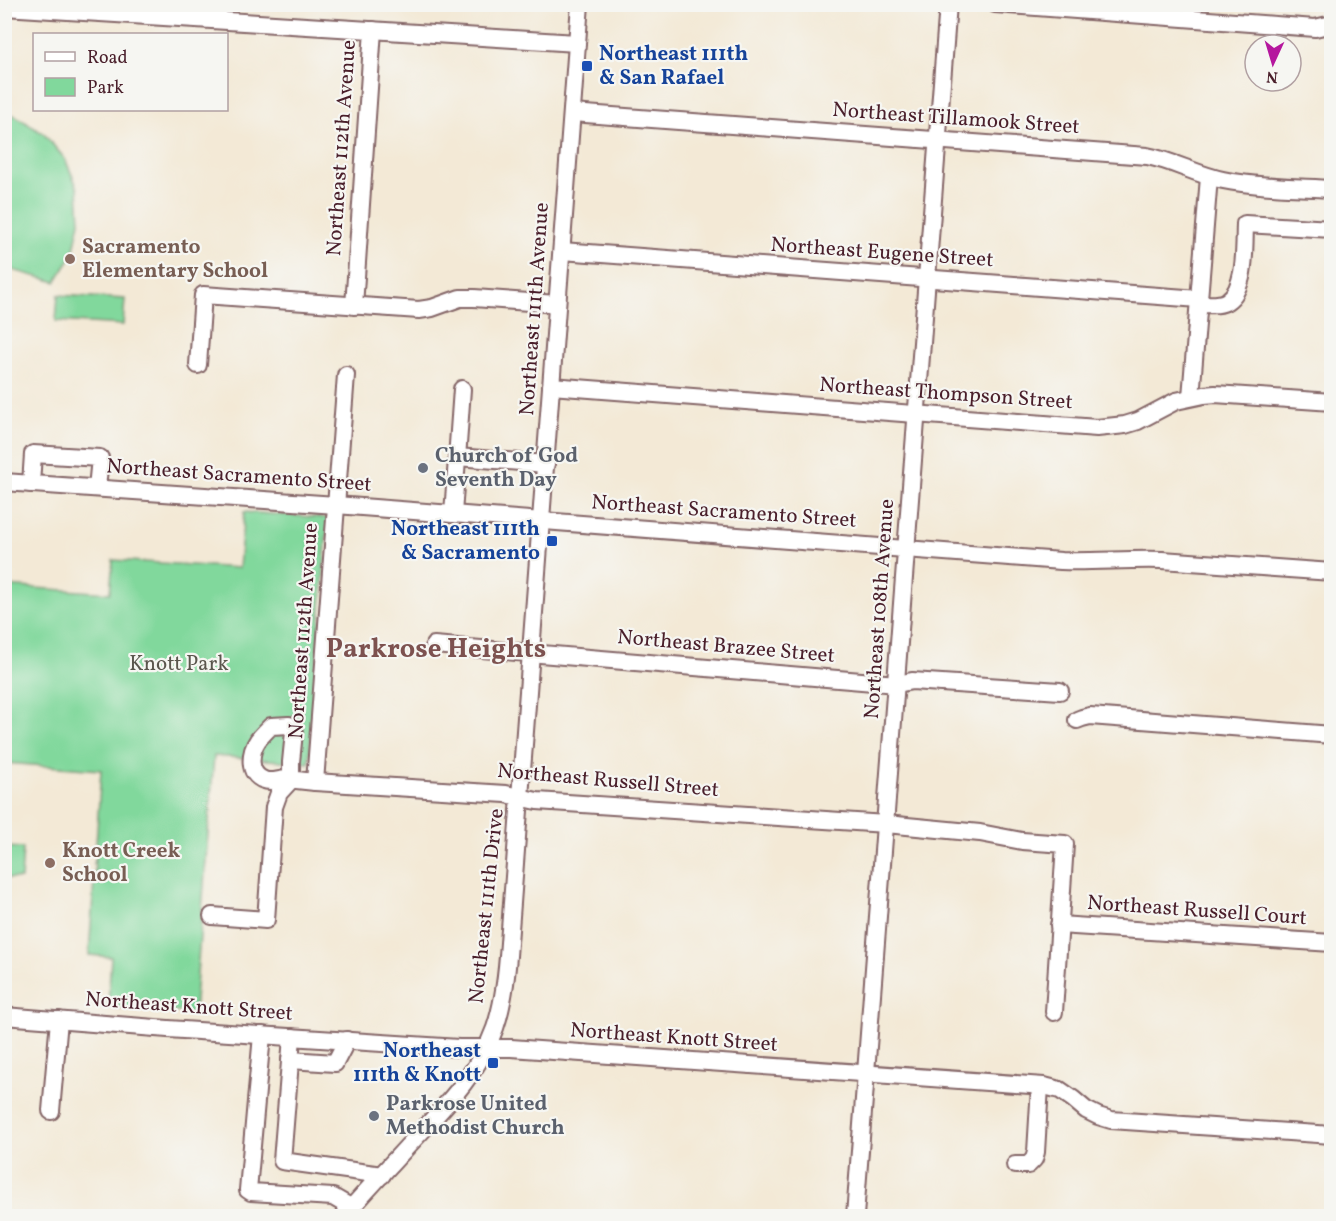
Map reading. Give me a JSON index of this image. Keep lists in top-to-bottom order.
{
  "streets": {
    "street": [
      "Northeast Tillamook Street",
      "Northeast 112th Avenue",
      "Northeast Eugene Street",
      "Northeast 111th Avenue",
      "Northeast Thompson Street",
      "Northeast Sacramento Street",
      "Northeast 108th Avenue",
      "Northeast Brazee Street",
      "Northeast Russell Street",
      "Northeast 111th Drive",
      "Northeast Russell Court",
      "Northeast Knott Street"
    ]
  },
  "crossings": [
    ["Northeast Tillamook Street", "Northeast 111th Avenue"],
    ["Northeast Tillamook Street", "Northeast 108th Avenue"],
    ["Northeast 112th Avenue", "Northeast Sacramento Street"],
    ["Northeast 112th Avenue", "Northeast Russell Street"],
    ["Northeast Eugene Street", "Northeast 111th Avenue"],
    ["Northeast Eugene Street", "Northeast 108th Avenue"],
    ["Northeast 111th Avenue", "Northeast Thompson Street"],
    ["Northeast 111th Avenue", "Northeast Sacramento Street"],
    ["Northeast 111th Avenue", "Northeast Brazee Street"],
    ["Northeast 111th Avenue", "Northeast Russell Street"],
    ["Northeast 111th Avenue", "Northeast 111th Drive"],
    ["Northeast Thompson Street", "Northeast 108th Avenue"],
    ["Northeast Sacramento Street", "Northeast 108th Avenue"],
    ["Northeast 108th Avenue", "Northeast Brazee Street"],
    ["Northeast 108th Avenue", "Northeast Russell Street"],
    ["Northeast 108th Avenue", "Northeast Knott Street"],
    ["Northeast Russell Street", "Northeast 111th Drive"],
    ["Northeast Russell Street", "Northeast Russell Court"],
    ["Northeast 111th Drive", "Northeast Knott Street"]
  ],
  "districts": ["Parkrose Heights"],
  "parks": ["Knott Park"],
  "places": {
    "transit": ["Northeast 111th & San Rafael", "Northeast 111th & Sacramento", "Northeast 111th & Knott"],
    "other": [
      "Sacramento Elementary School",
      "Church of God Seventh Day",
      "Knott Creek School",
      "Parkrose United Methodist Church"
    ]
  },
  "legend": ["Road", "Park"],
  "north": "bottom"
}
